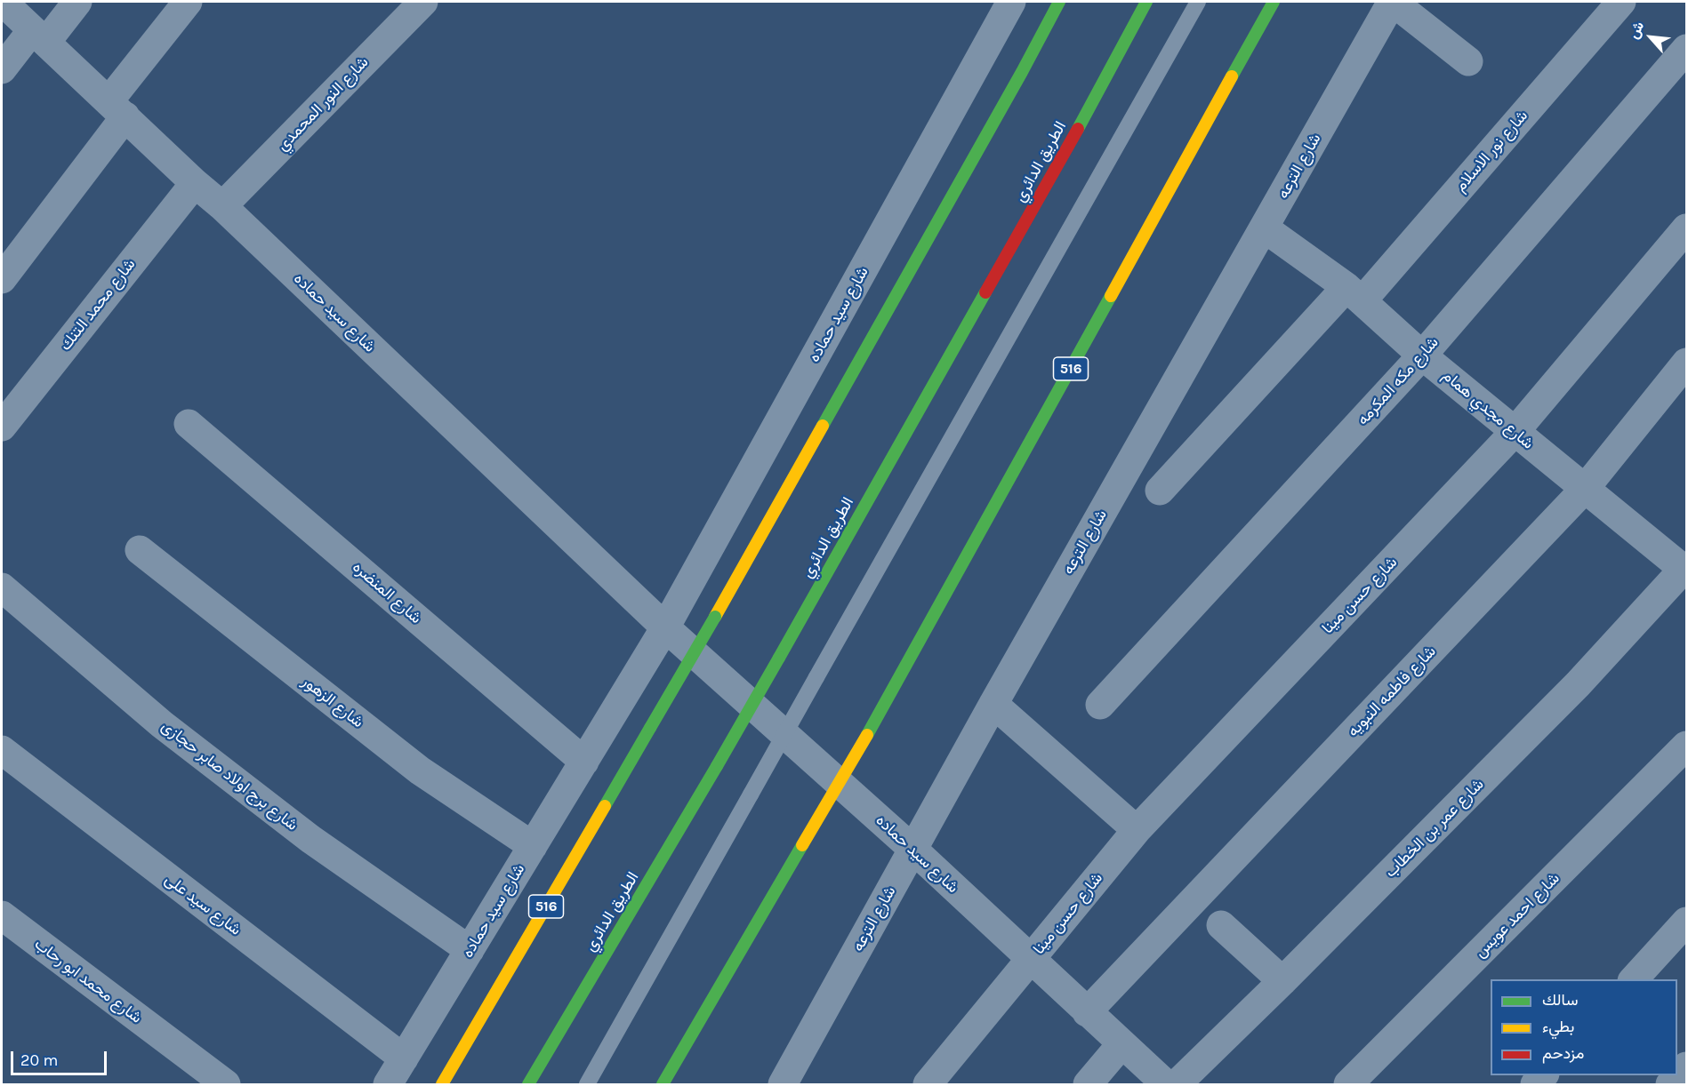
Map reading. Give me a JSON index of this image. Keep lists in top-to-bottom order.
{
  "streets": {
    "highway": ["الطريق الدائري", "516"],
    "street": [
      "شارع النور المحمدي",
      "شارع نور الاسلام",
      "شارع الترعه",
      "شارع محمد التنك",
      "شارع سيد حماده",
      "شارع مكه المكرمه",
      "شارع مجدي همام",
      "شارع المنضره",
      "شارع حسن مينا",
      "شارع فاطمه النبويه",
      "شارع الزهور",
      "شارع برج اولاد صابر حجازى",
      "شارع عمر بن الخطاب",
      "شارع سيد على",
      "شارع احمد عويس",
      "شارع محمد ابو رحاب"
    ]
  },
  "crossings": [
    ["شارع النور المحمدي", "شارع سيد حماده"],
    ["شارع نور الاسلام", "شارع مجدي همام"],
    ["شارع الترعه", "شارع سيد حماده"],
    ["شارع الترعه", "شارع مجدي همام"],
    ["شارع محمد التنك", "شارع سيد حماده"],
    ["شارع سيد حماده", "شارع المنضره"],
    ["شارع سيد حماده", "شارع حسن مينا"],
    ["شارع سيد حماده", "شارع فاطمه النبويه"],
    ["شارع سيد حماده", "شارع الزهور"],
    ["شارع سيد حماده", "شارع برج اولاد صابر حجازى"],
    ["شارع سيد حماده", "شارع سيد على"],
    ["شارع مكه المكرمه", "شارع مجدي همام"],
    ["شارع مجدي همام", "شارع حسن مينا"],
    ["شارع مجدي همام", "شارع فاطمه النبويه"],
    ["شارع مجدي همام", "شارع عمر بن الخطاب"]
  ],
  "legend": ["سالك", "بطيء", "مزدحم"],
  "scale_bar": "20 m",
  "north": "top left"
}
